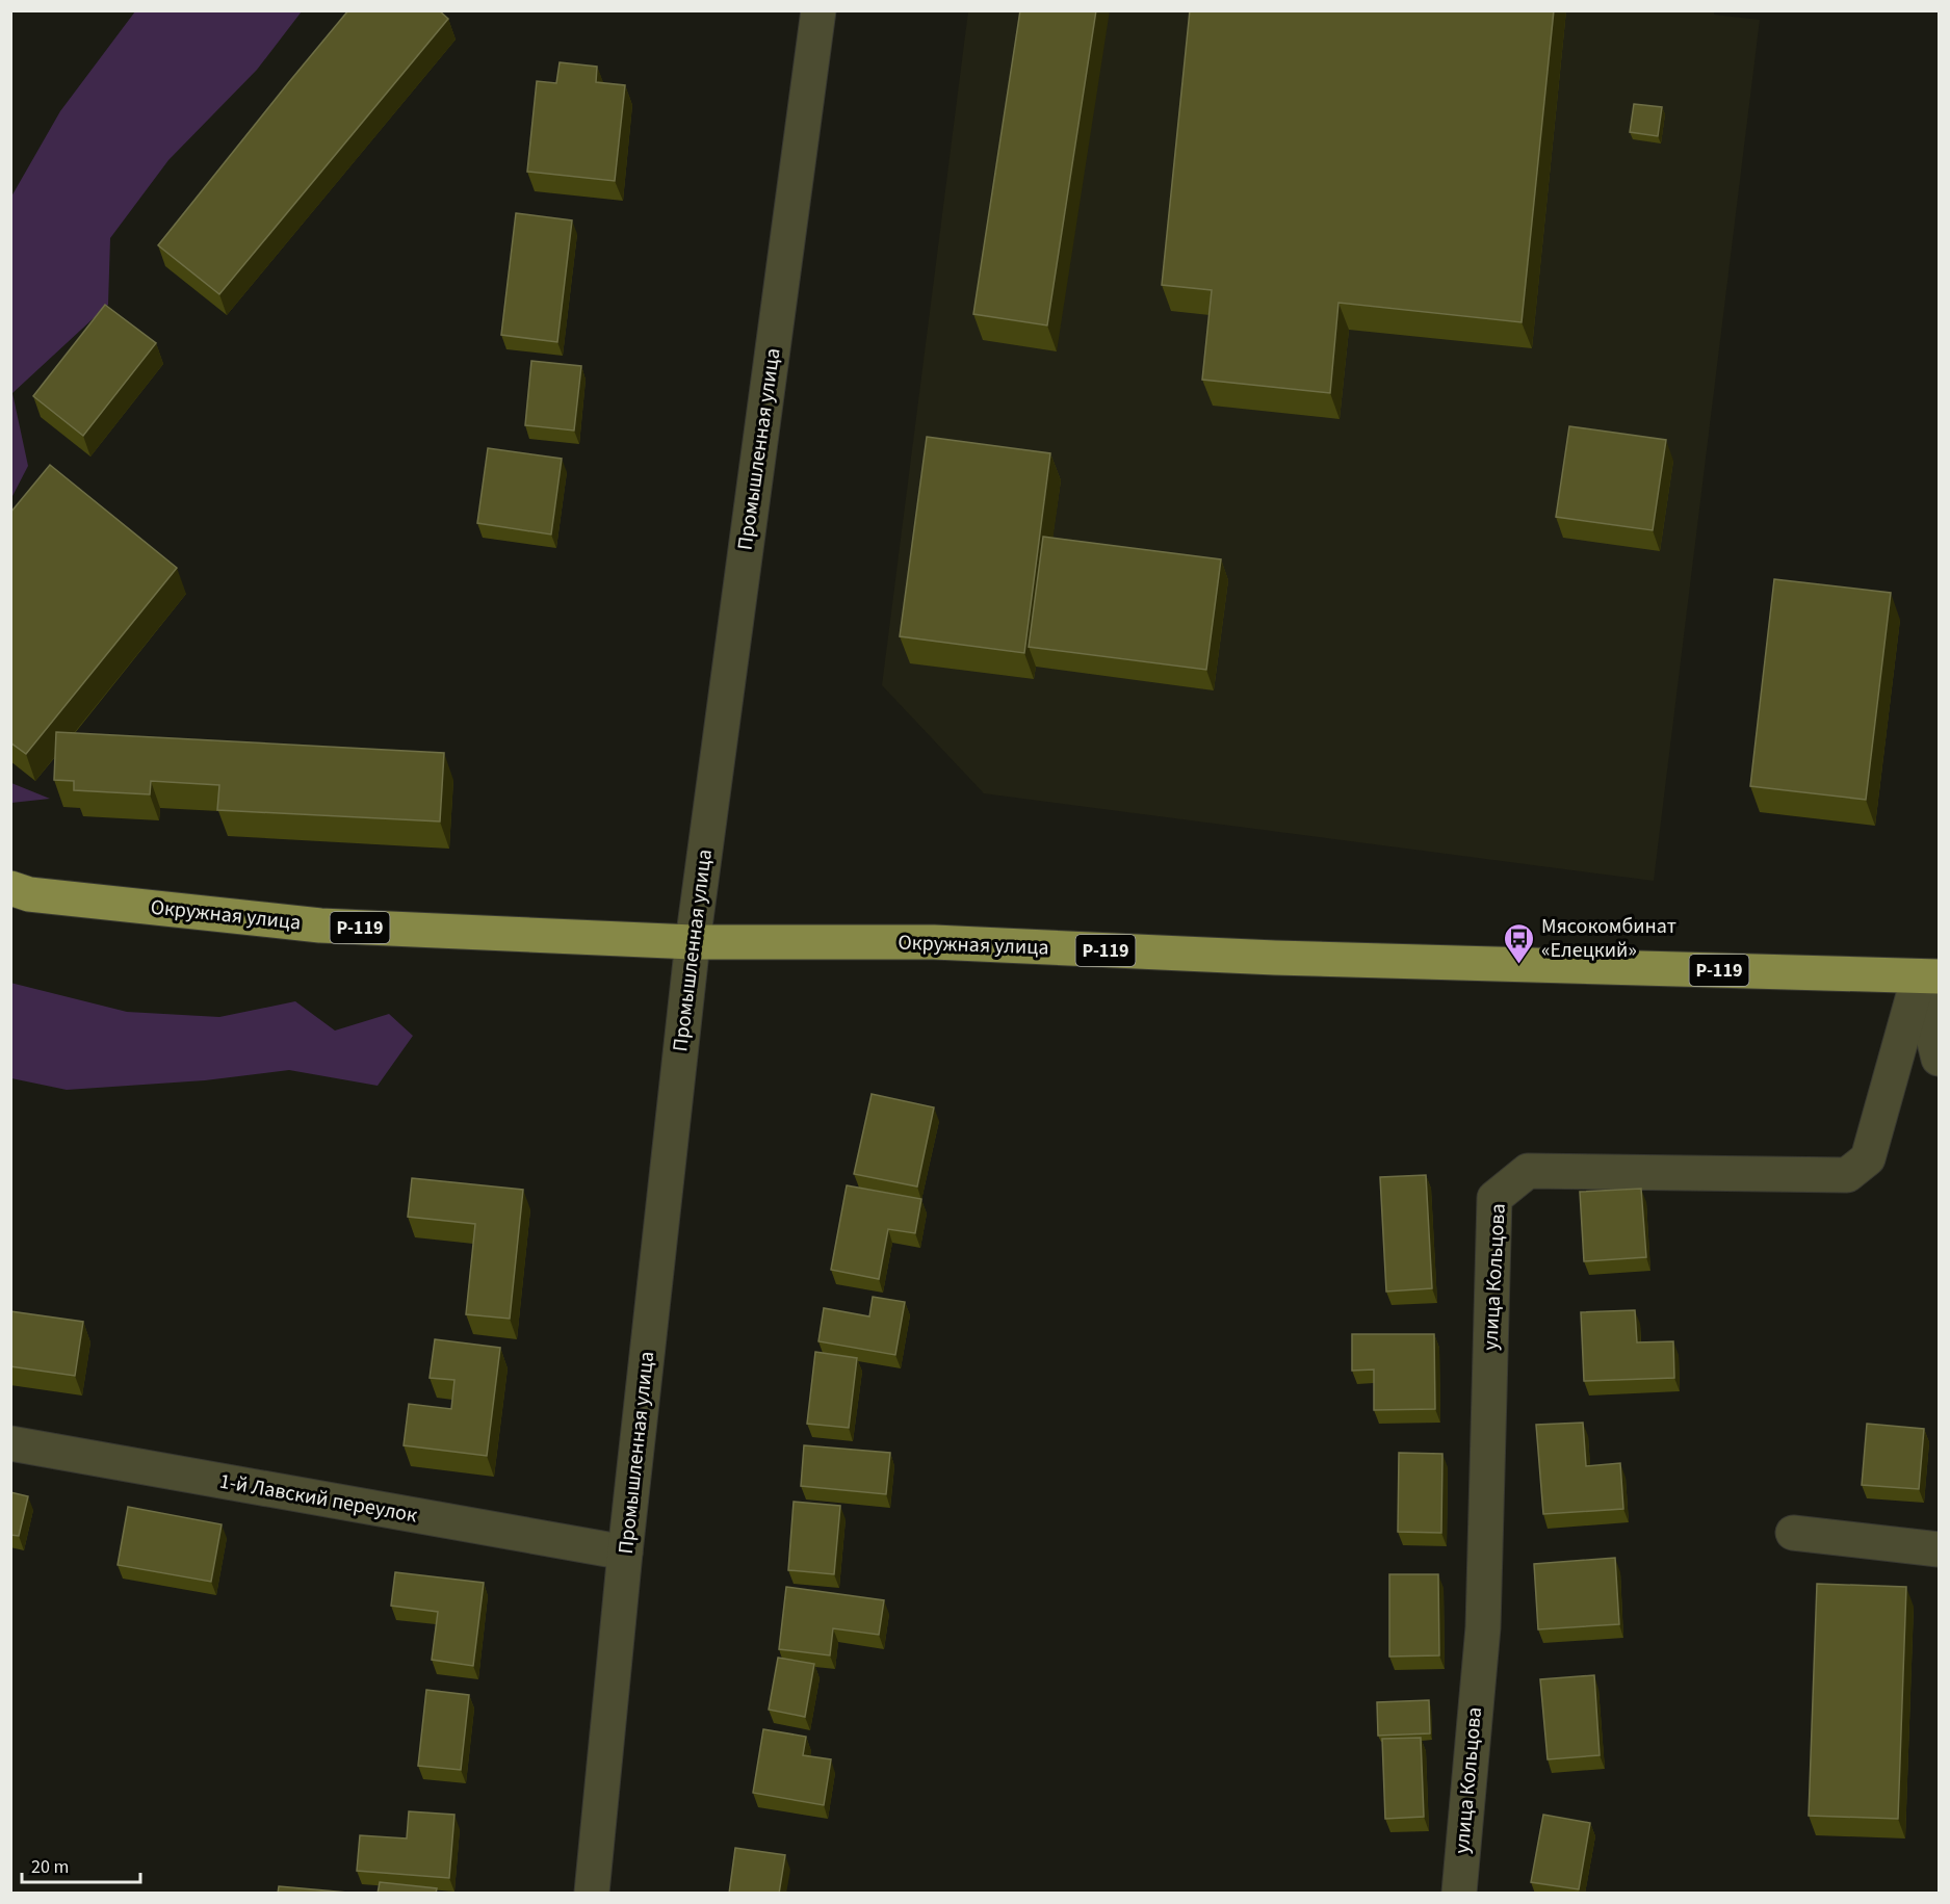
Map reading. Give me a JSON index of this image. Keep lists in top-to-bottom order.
{
  "streets": {
    "highway": ["Окружная улица", "Р-119"],
    "street": ["Промышленная улица", "улица Кольцова", "1-й Лавский переулок"]
  },
  "crossings": [
    ["Промышленная улица", "Окружная улица"],
    ["Промышленная улица", "1-й Лавский переулок"],
    ["Окружная улица", "улица Кольцова"]
  ],
  "places": {
    "bus stop": ["Мясокомбинат «Елецкий»"]
  },
  "scale_bar": "20 m"
}
